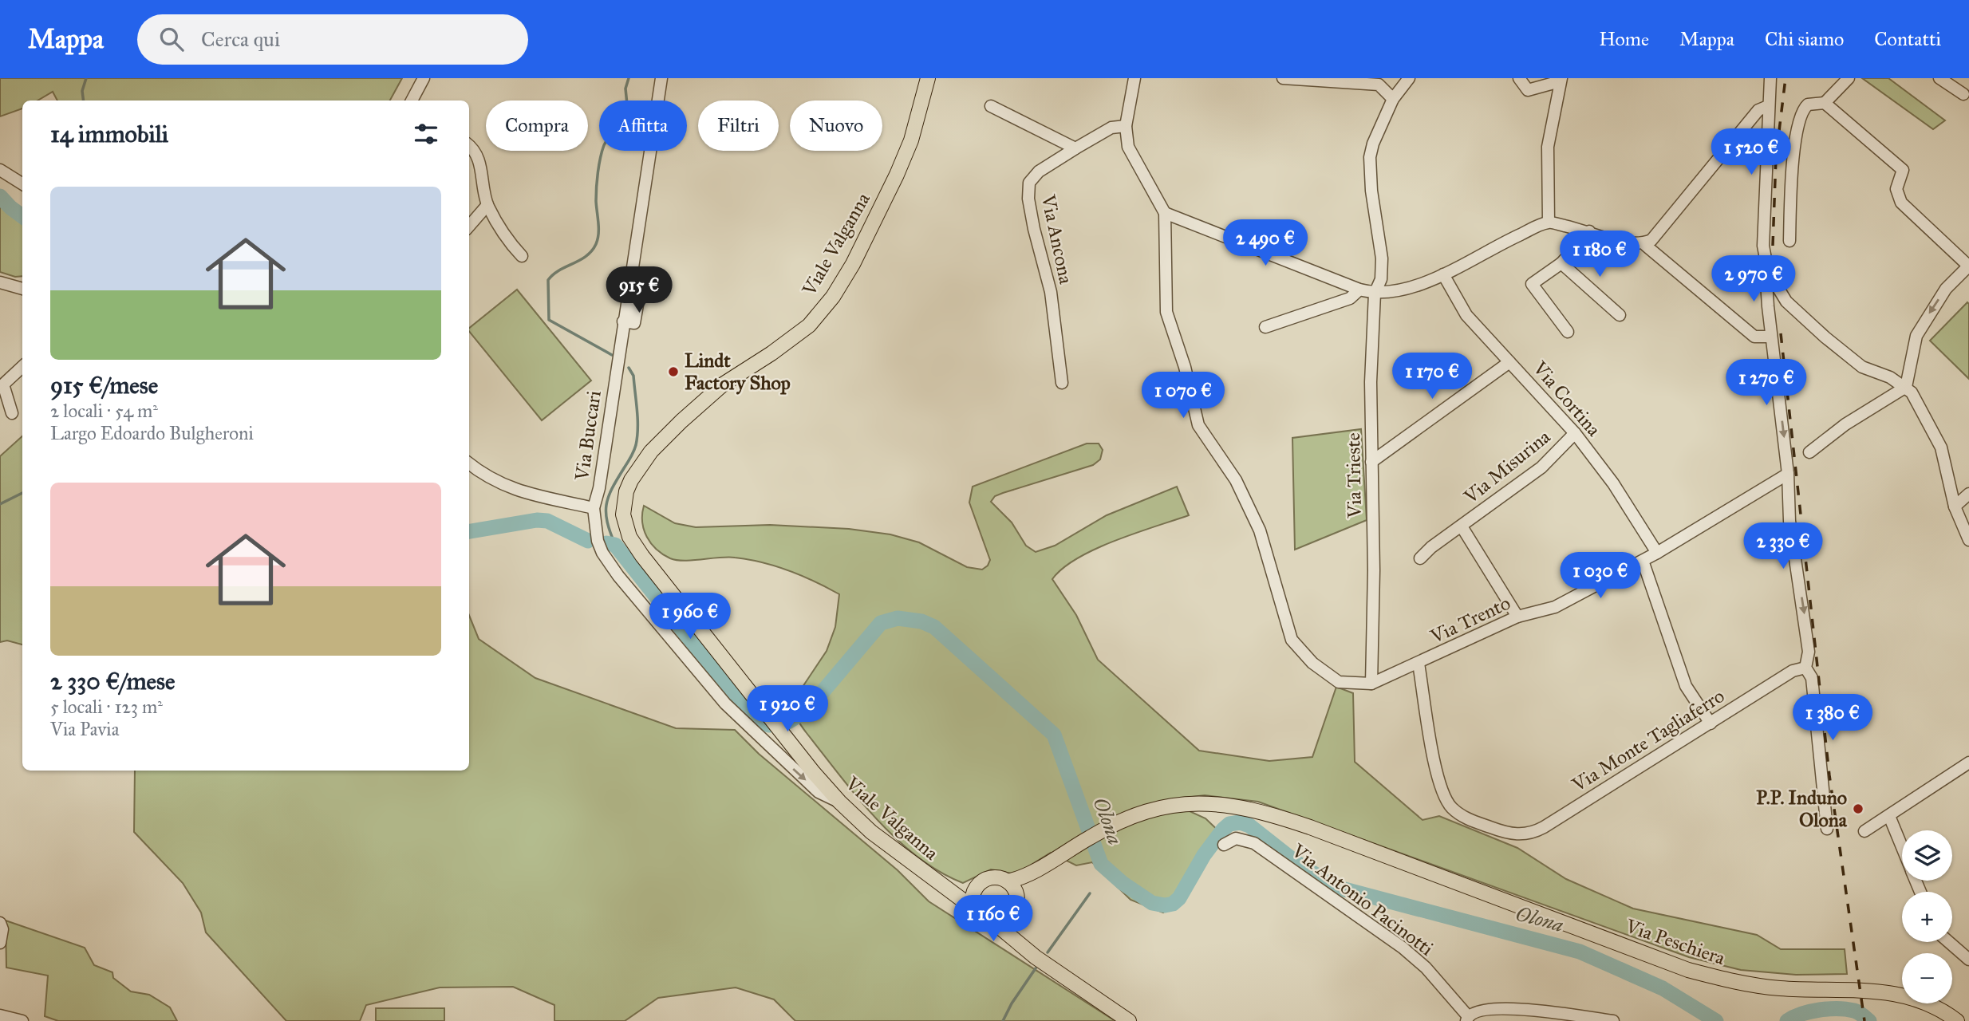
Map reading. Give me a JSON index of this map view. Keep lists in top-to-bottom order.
{
  "streets": {
    "main road": ["Viale Valganna", "Via Peschiera"],
    "street": [
      "Via Ancona",
      "Via Cortina",
      "Via Buccari",
      "Via Misurina",
      "Via Trieste",
      "Via Trento",
      "Via Monte Tagliaferro",
      "Via Antonio Pacinotti"
    ]
  },
  "crossings": [
    ["Viale Valganna", "Via Buccari"],
    ["Via Cortina", "Via Misurina"],
    ["Via Cortina", "Via Trento"],
    ["Via Misurina", "Via Trento"],
    ["Via Trieste", "Via Trento"],
    ["Via Trento", "Via Monte Tagliaferro"]
  ],
  "water": ["Olona"],
  "places": ["Lindt Factory Shop", "P.P. Induno Olona"],
  "page": {
    "header": "Mappa",
    "search": "Cerca qui",
    "nav": [
      "Home",
      "Mappa",
      "Chi siamo",
      "Contatti"
    ],
    "chip": [
      "Compra",
      "Affitta",
      "Filtri",
      "Nuovo"
    ],
    "heading": "14 immobili",
    "price": [
      "1 520 €",
      "2 490 €",
      "1 180 €",
      "2 970 €",
      "915 €",
      "1 170 €",
      "1 270 €",
      "1 070 €",
      "2 330 €",
      "1 030 €",
      "1 960 €",
      "1 920 €",
      "1 380 €",
      "1 160 €"
    ],
    "list": [
      {
        "name": "915 €/mese",
        "note": "2 locali · 54 m² · Largo Edoardo Bulgheroni"
      },
      {
        "name": "2 330 €/mese",
        "note": "5 locali · 123 m² · Via Pavia"
      }
    ],
    "map_buttons": ["+", "−"]
  }
}
